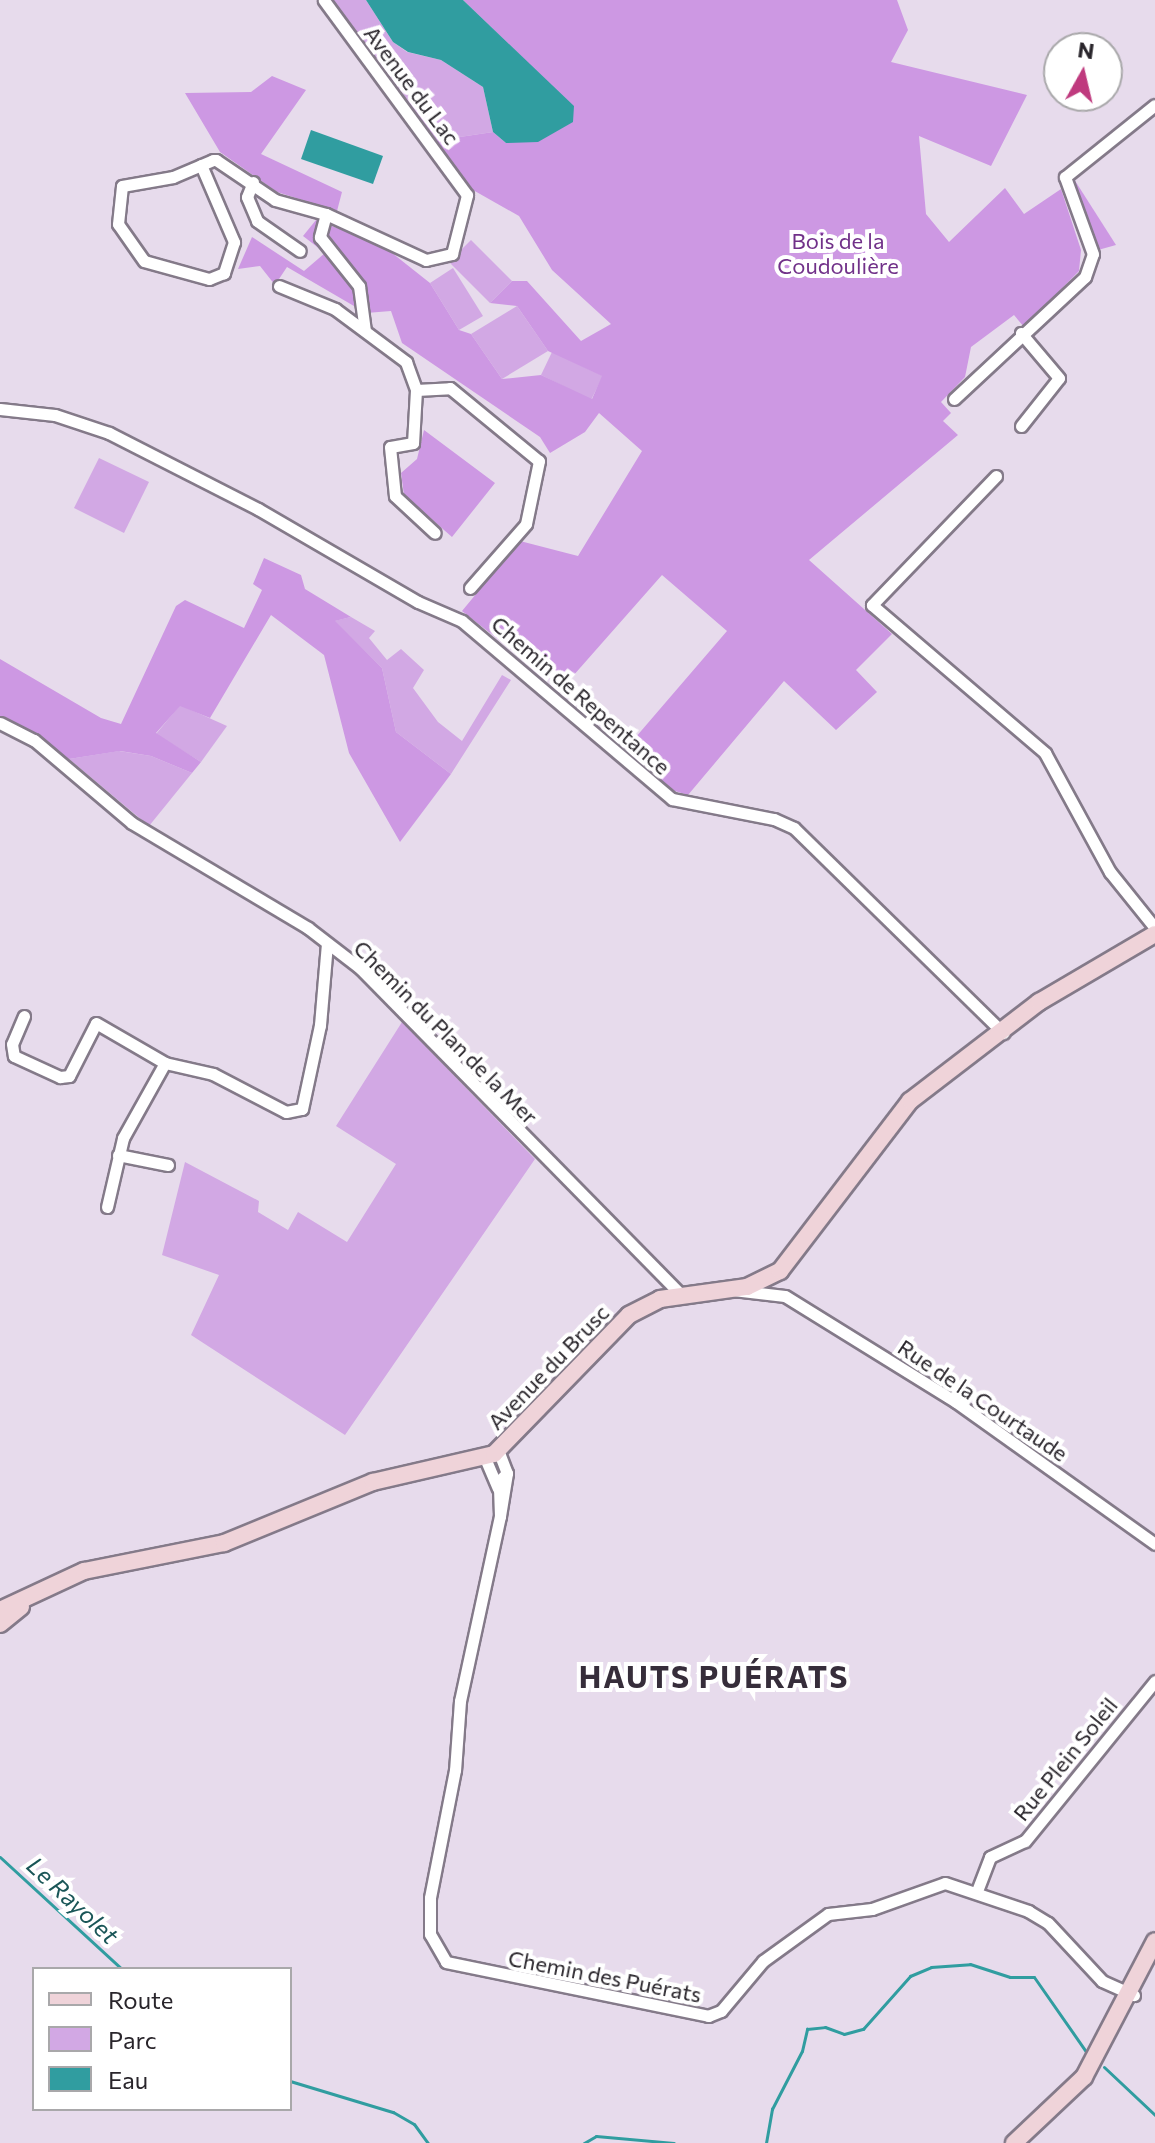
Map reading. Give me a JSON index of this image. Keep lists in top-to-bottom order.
{
  "streets": {
    "street": [
      "Avenue du Lac",
      "Chemin de Repentance",
      "Chemin du Plan de la Mer",
      "Avenue du Brusc",
      "Rue de la Courtaude",
      "Rue Plein Soleil",
      "Chemin des Puérats"
    ]
  },
  "crossings": [
    ["Chemin de Repentance", "Avenue du Brusc"],
    ["Chemin du Plan de la Mer", "Avenue du Brusc"],
    ["Avenue du Brusc", "Rue de la Courtaude"],
    ["Avenue du Brusc", "Chemin des Puérats"],
    ["Rue Plein Soleil", "Chemin des Puérats"]
  ],
  "districts": ["HAUTS PUÉRATS"],
  "water": ["Le Rayolet"],
  "parks": ["Bois de la Coudoulière"],
  "legend": ["Route", "Parc", "Eau"],
  "north": "top"
}
